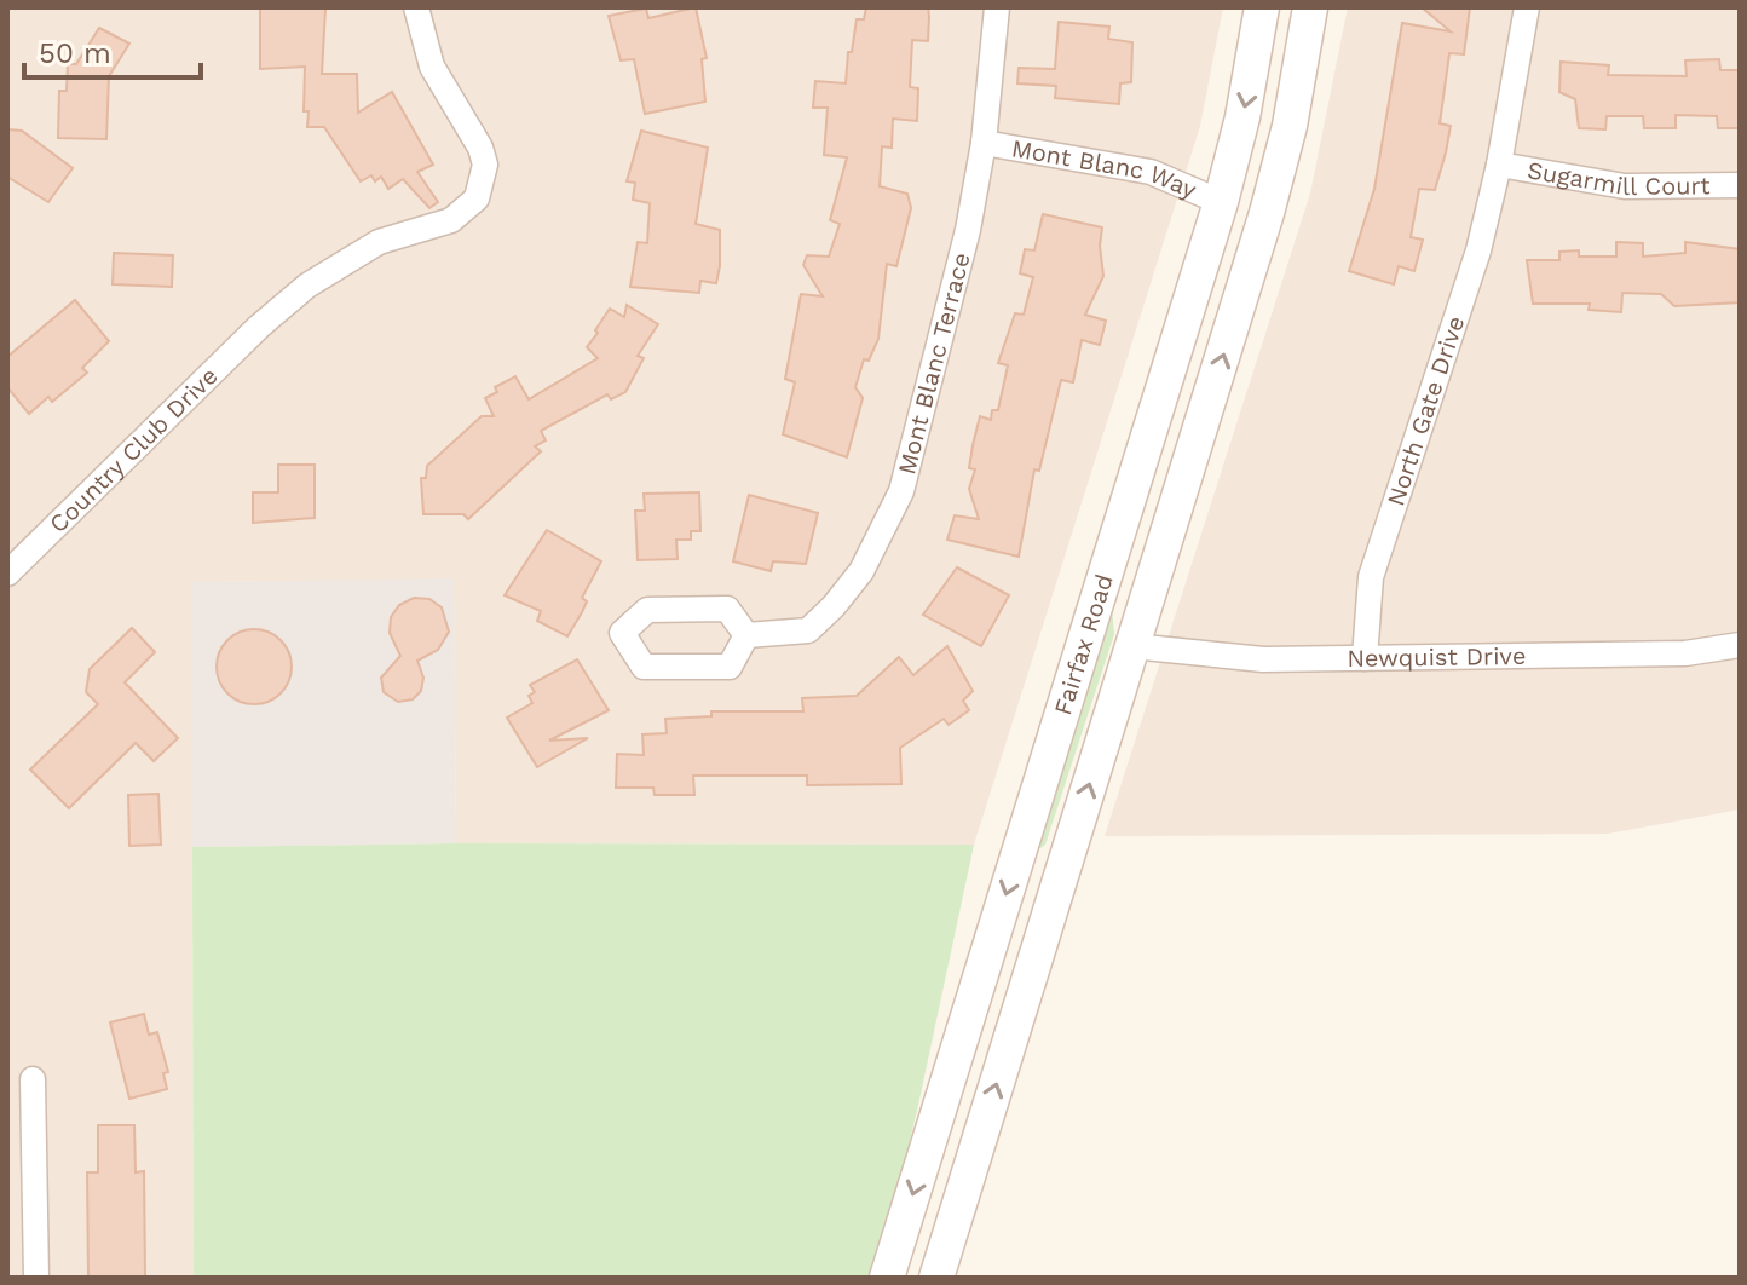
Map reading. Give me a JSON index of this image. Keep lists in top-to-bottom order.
{
  "streets": {
    "main road": ["Fairfax Road"],
    "street": [
      "Mont Blanc Way",
      "Sugarmill Court",
      "Mont Blanc Terrace",
      "North Gate Drive",
      "Country Club Drive",
      "Newquist Drive"
    ]
  },
  "crossings": [
    ["Mont Blanc Way", "Mont Blanc Terrace"],
    ["Mont Blanc Way", "Fairfax Road"],
    ["Sugarmill Court", "North Gate Drive"],
    ["North Gate Drive", "Newquist Drive"],
    ["Fairfax Road", "Newquist Drive"]
  ],
  "scale_bar": "50 m"
}
